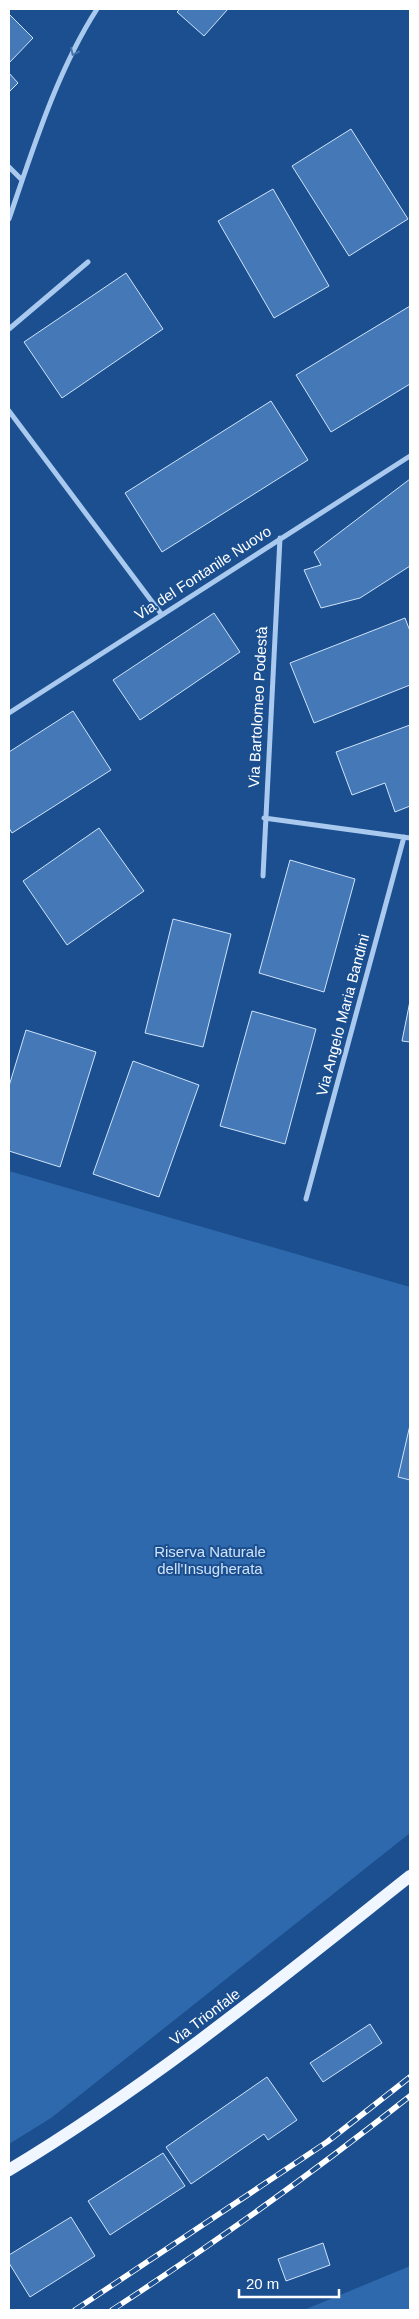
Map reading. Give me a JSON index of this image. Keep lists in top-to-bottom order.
{
  "streets": {
    "main road": ["Via Trionfale"],
    "street": ["Via del Fontanile Nuovo", "Via Bartolomeo Podestà", "Via Angelo Maria Bandini"]
  },
  "crossings": [
    ["Via del Fontanile Nuovo", "Via Bartolomeo Podestà"]
  ],
  "parks": ["Riserva Naturale dell'Insugherata"],
  "scale_bar": "20 m"
}
